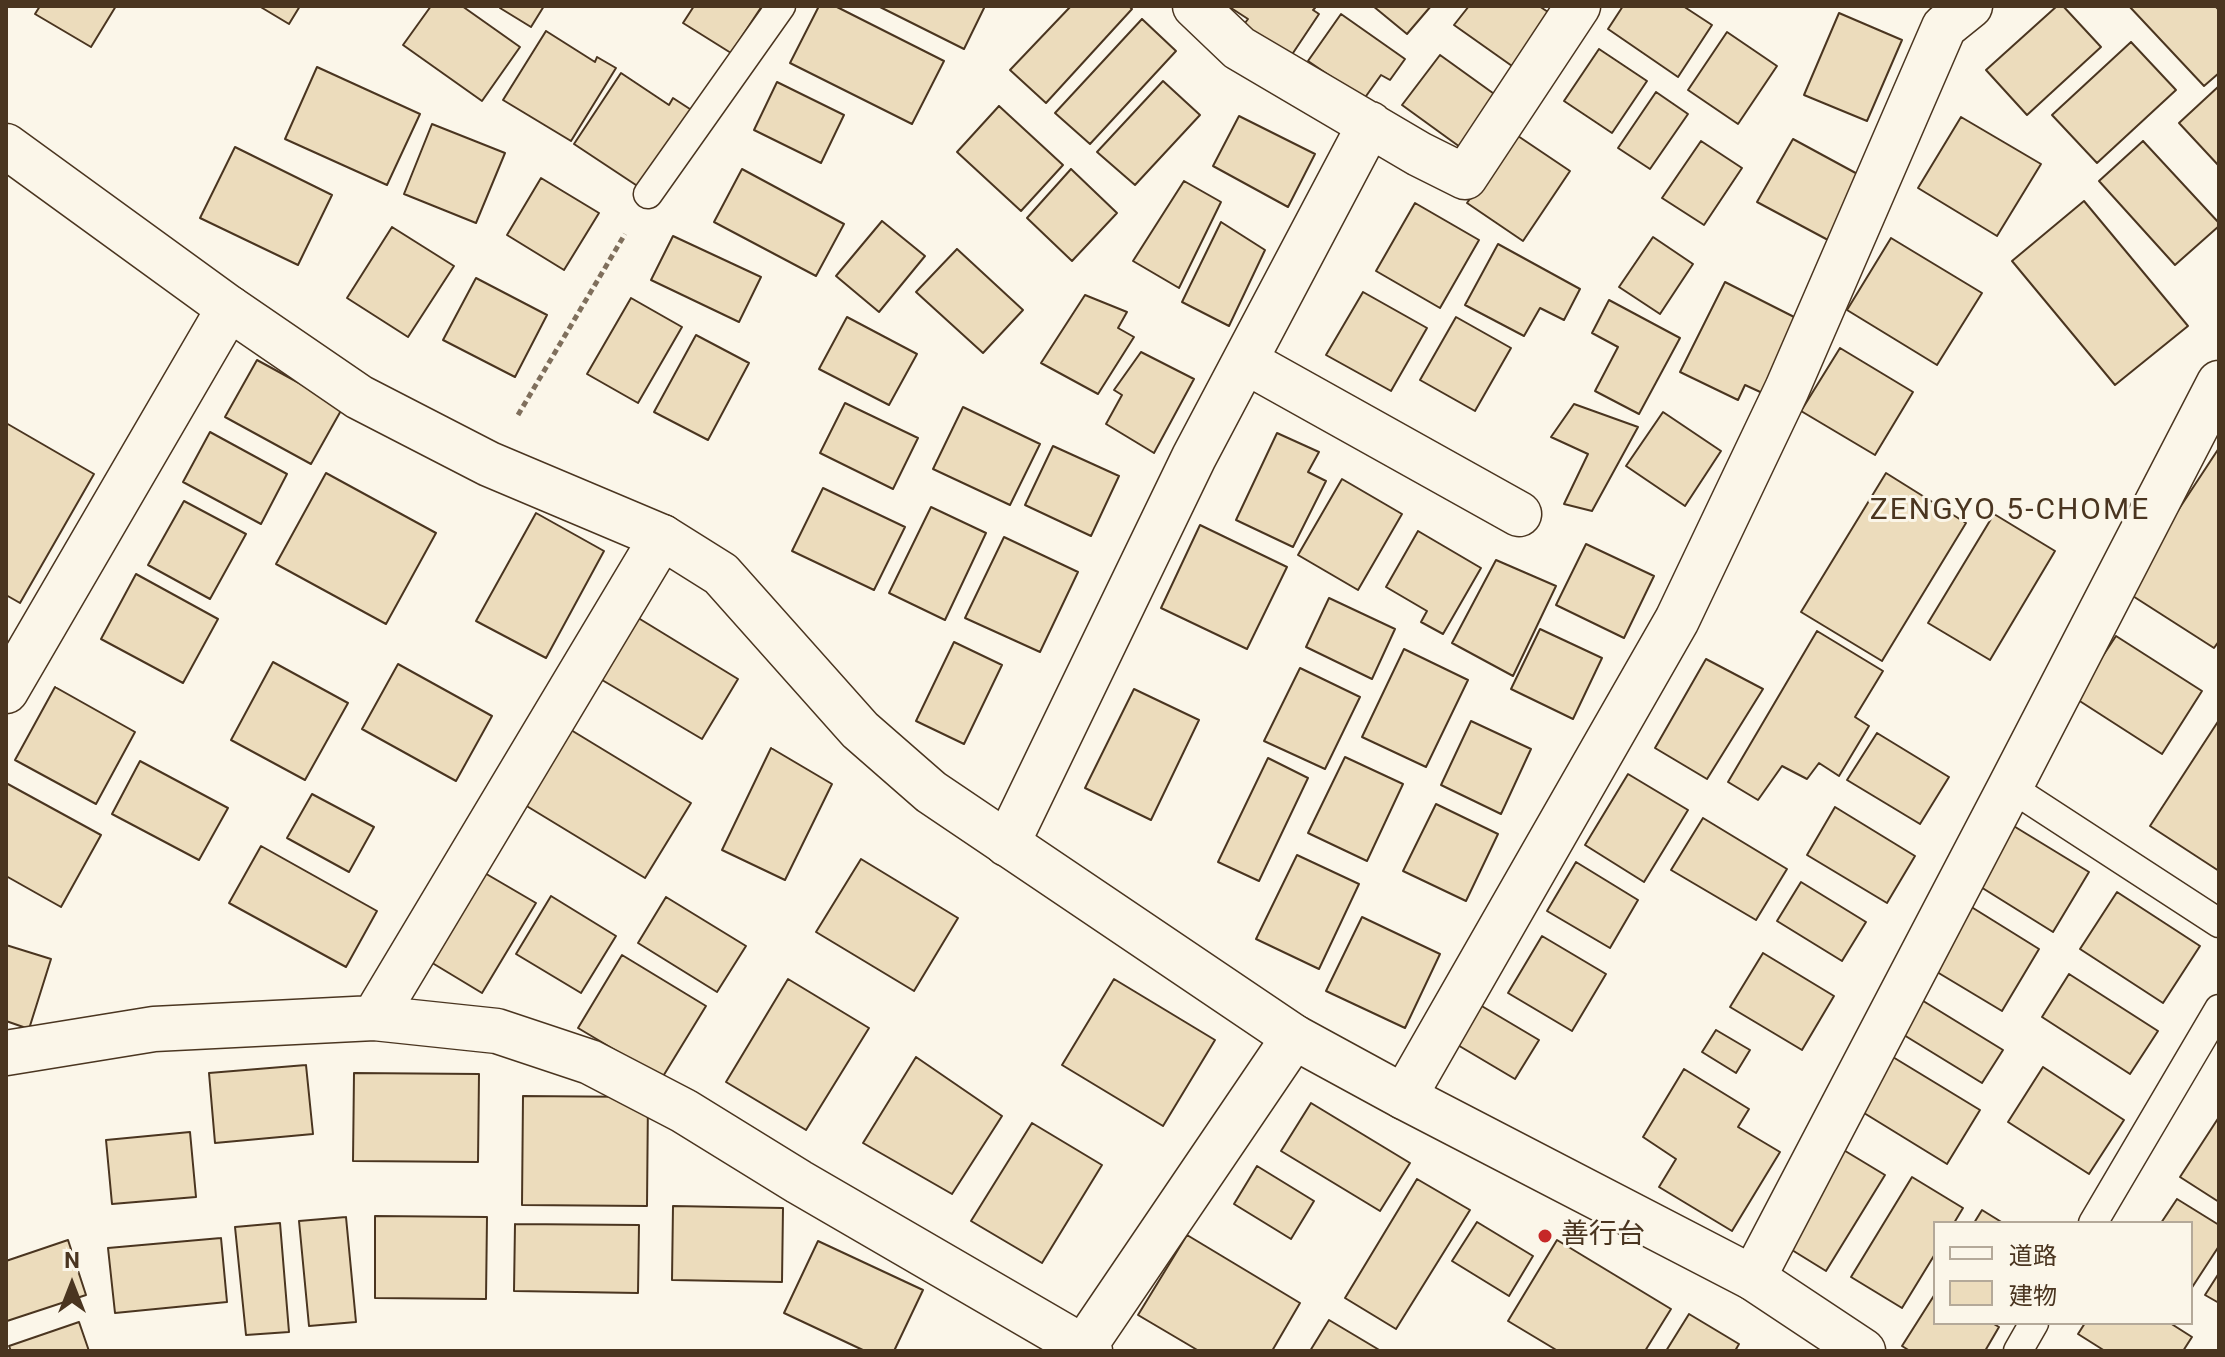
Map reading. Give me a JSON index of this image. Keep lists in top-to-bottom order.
{
  "districts": ["ZENGYO 5-CHOME"],
  "places": ["善行台"],
  "legend": ["道路", "建物"],
  "north": "top"
}
